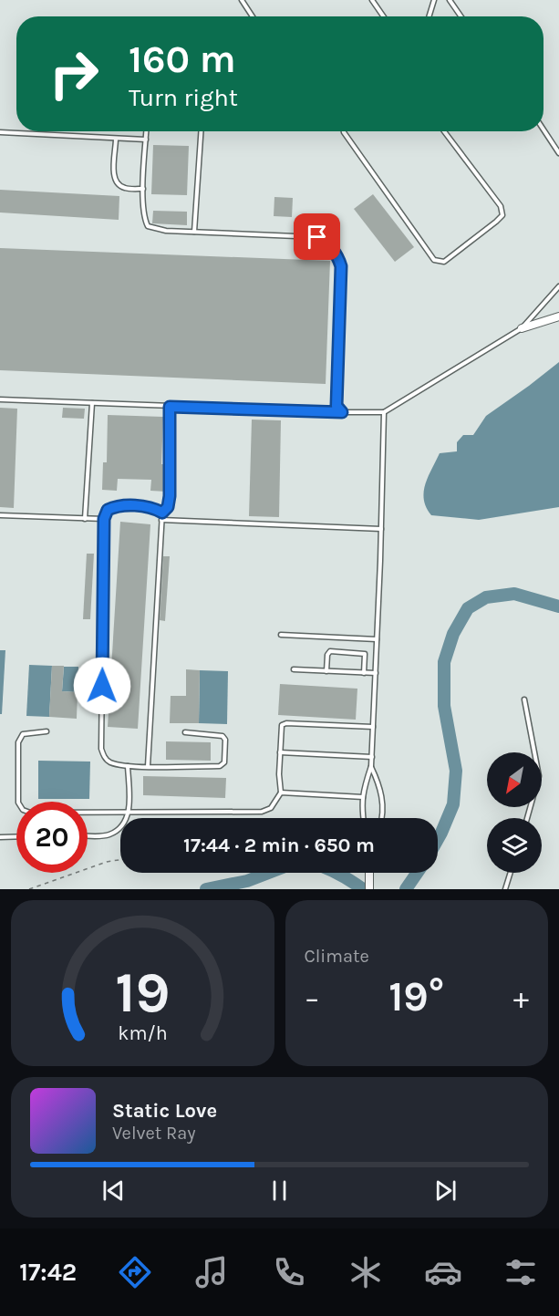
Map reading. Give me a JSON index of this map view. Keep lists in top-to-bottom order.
{
  "north": "bottom left",
  "page": {
    "turn": ["160 m", "Turn right"],
    "limit": "20",
    "trip": "17:44 · 2 min · 650 m",
    "tile": "Climate",
    "heat": ["−", "19°", "+"],
    "song": ["Static Love", "Velvet Ray"],
    "tabs": "17:42",
    "gauge": ["19", "km/h"]
  }
}
